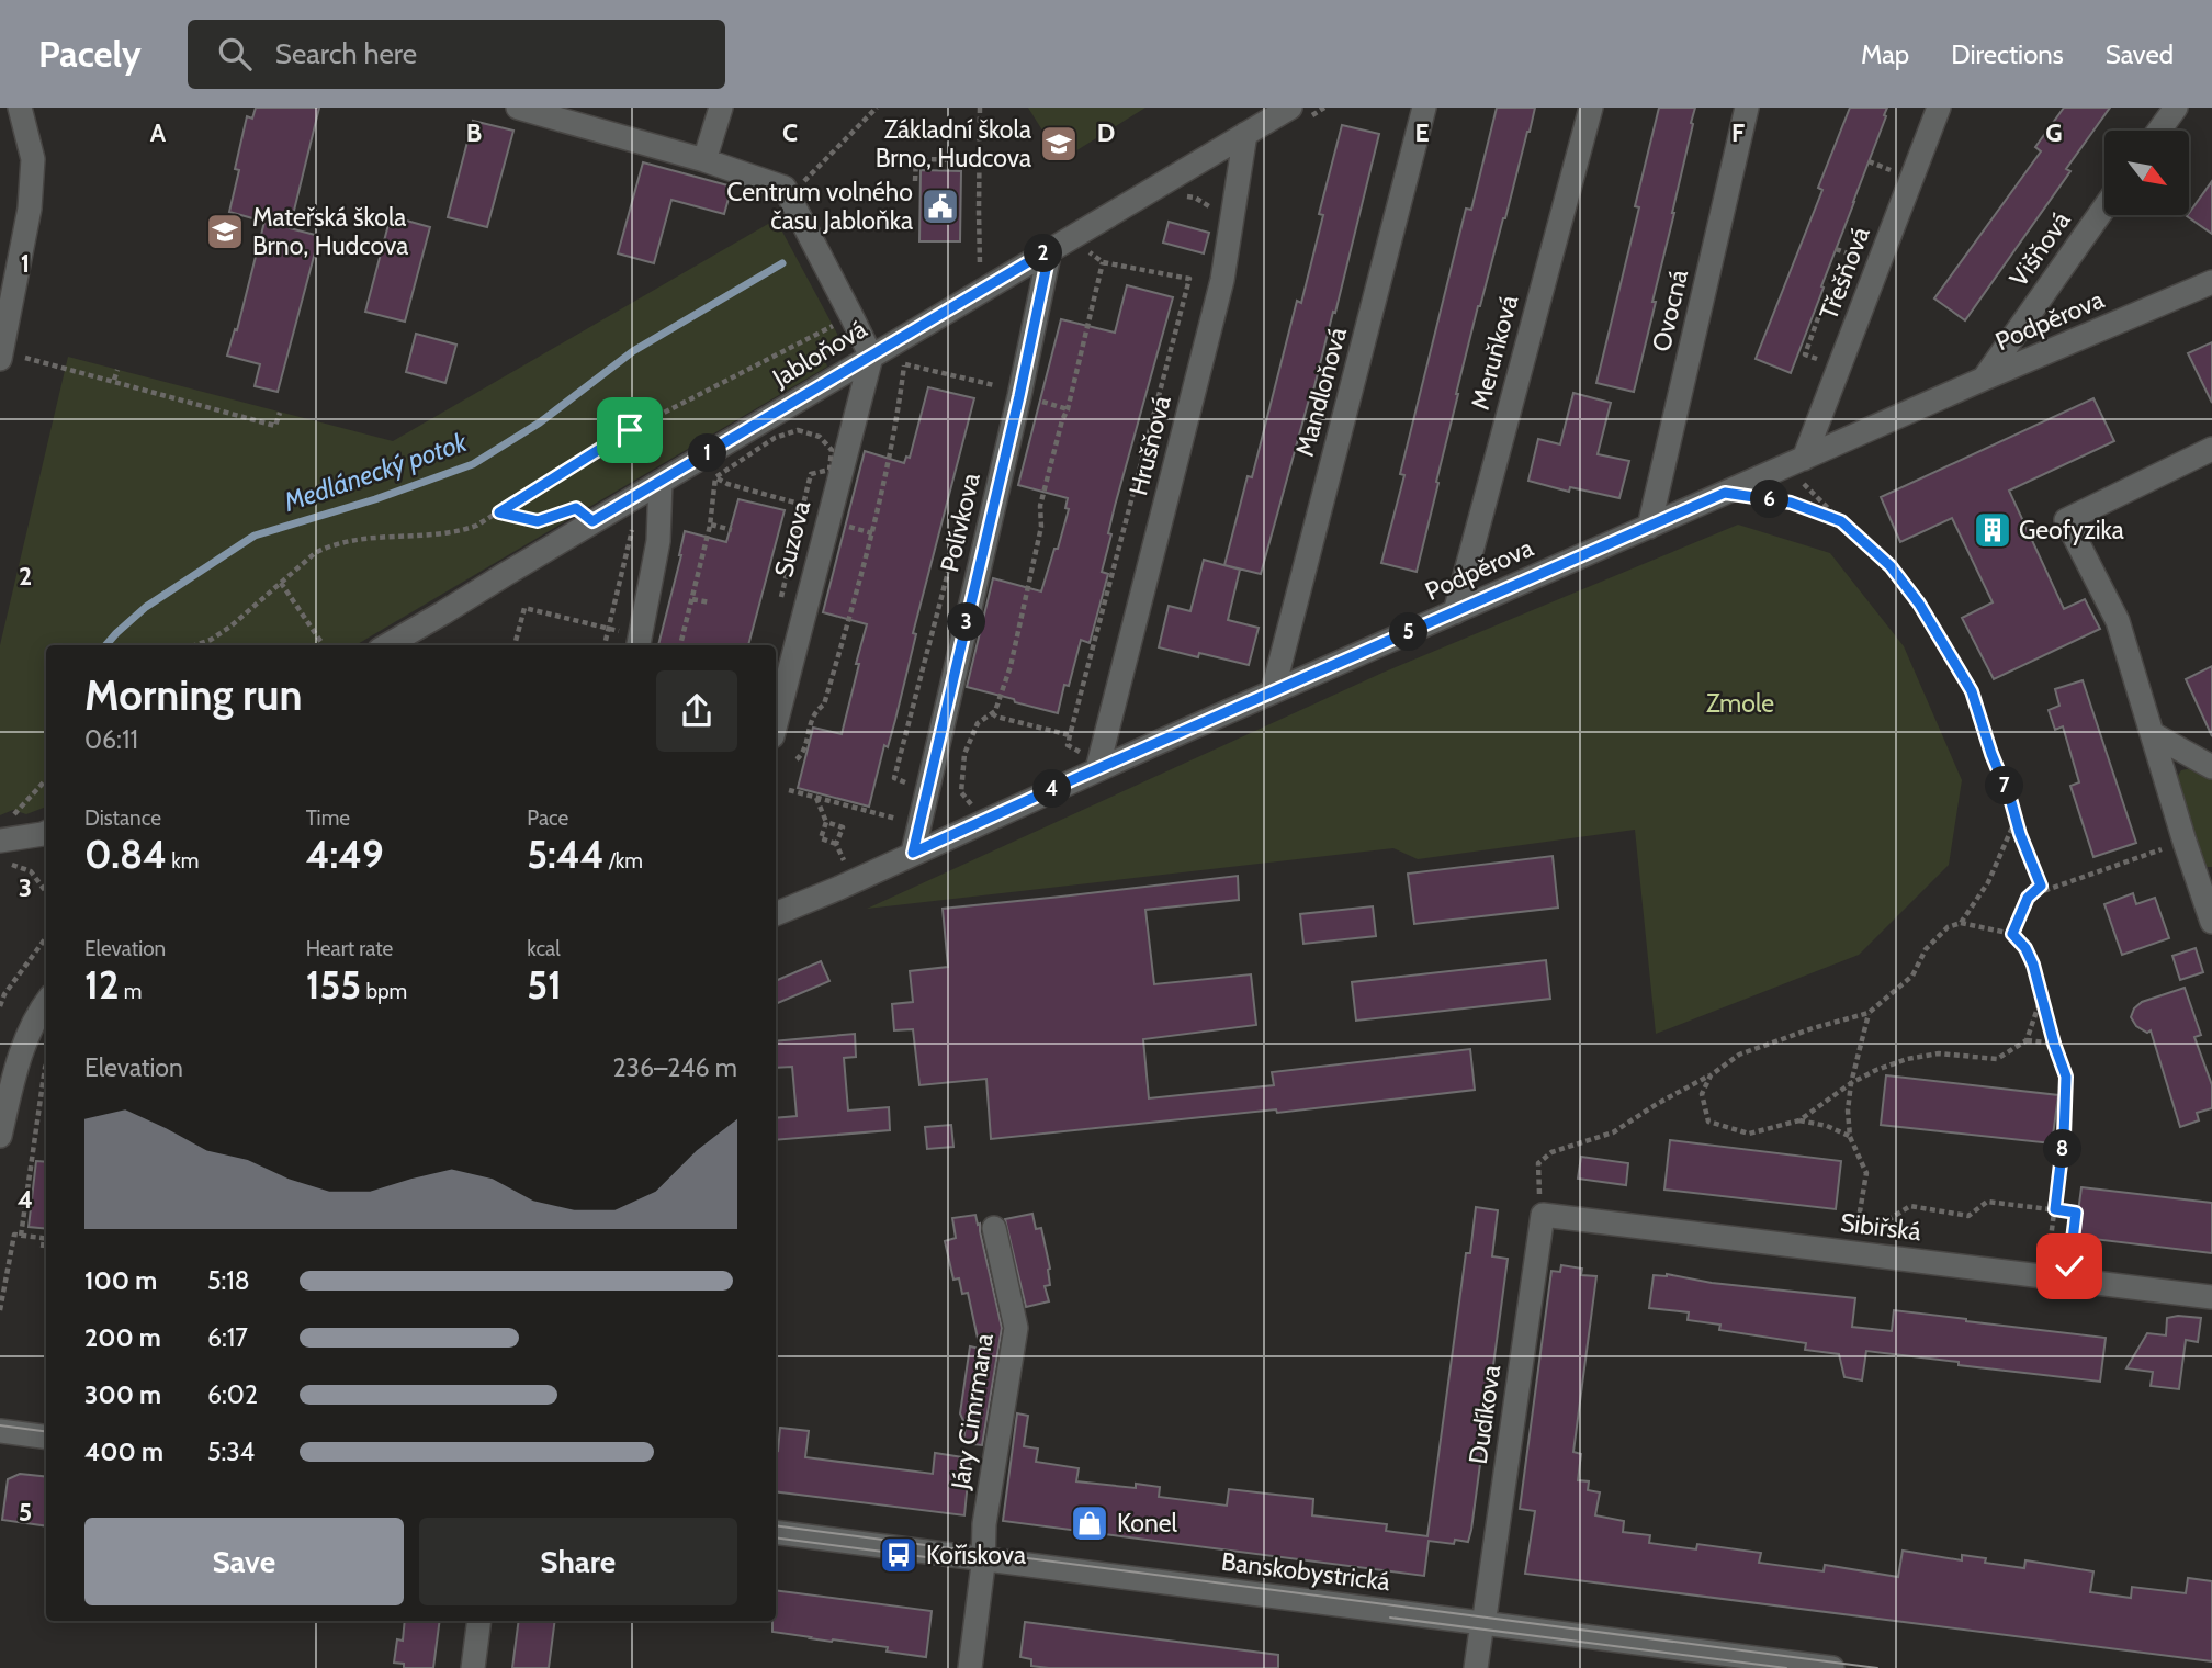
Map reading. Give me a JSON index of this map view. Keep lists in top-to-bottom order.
{
  "streets": {
    "street": [
      "Višňová",
      "Třešňová",
      "Ovocná",
      "Podpěrova",
      "Meruňková",
      "Jabloňová",
      "Mandloňová",
      "Hrušňová",
      "Polívkova",
      "Suzova",
      "Sibiřská",
      "Járy Cimrmana",
      "Dudíkova",
      "Banskobystrická"
    ]
  },
  "crossings": [
    ["Višňová", "Podpěrova"],
    ["Třešňová", "Podpěrova"],
    ["Ovocná", "Podpěrova"],
    ["Podpěrova", "Meruňková"],
    ["Podpěrova", "Mandloňová"],
    ["Podpěrova", "Hrušňová"],
    ["Podpěrova", "Polívkova"],
    ["Jabloňová", "Hrušňová"],
    ["Jabloňová", "Polívkova"],
    ["Jabloňová", "Suzova"],
    ["Sibiřská", "Dudíkova"],
    ["Járy Cimrmana", "Banskobystrická"],
    ["Dudíkova", "Banskobystrická"]
  ],
  "water": ["Medlánecký potok"],
  "parks": ["Zmole"],
  "places": {
    "school or university": ["Základní škola Brno, Hudcova", "Mateřská škola Brno, Hudcova"],
    "public building": ["Centrum volného času Jabloňka"],
    "building": ["Geofyzika"],
    "shop": ["Konel"],
    "bus stop": ["Kořískova"]
  },
  "north": "bottom right",
  "page": {
    "header": "Pacely",
    "search": "Search here",
    "nav": ["Map", "Directions", "Saved"],
    "pins": [
      "2",
      "1",
      "6",
      "3",
      "5",
      "7",
      "4",
      "8"
    ],
    "heading": ["Morning run", "06:11"],
    "stats": [
      ["Distance", "0.84 km"],
      ["Time", "4:49"],
      ["Pace", "5:44 /km"],
      ["Elevation", "12 m"],
      ["Heart rate", "155 bpm"],
      ["kcal", "51"]
    ],
    "chart": ["Elevation", "236–246 m"],
    "list": [
      {
        "name": "100 m",
        "note": "5:18"
      },
      {
        "name": "200 m",
        "note": "6:17"
      },
      {
        "name": "300 m",
        "note": "6:02"
      },
      {
        "name": "400 m",
        "note": "5:34"
      }
    ],
    "buttons": ["Save", "Share"]
  },
  "grid": {
    "columns": [
      "A",
      "B",
      "C",
      "D",
      "E",
      "F",
      "G"
    ],
    "rows": [
      "1",
      "2",
      "3",
      "4",
      "5"
    ]
  }
}
